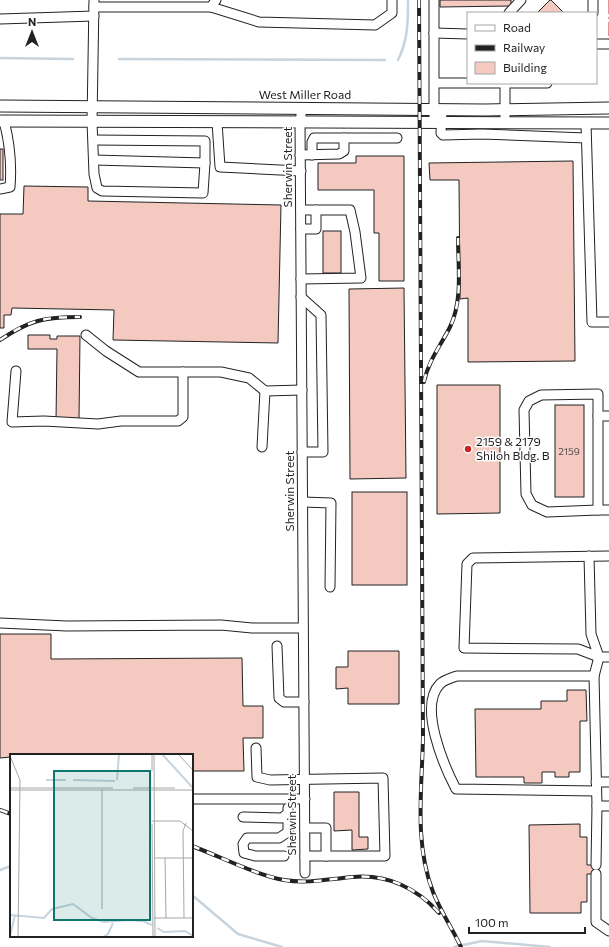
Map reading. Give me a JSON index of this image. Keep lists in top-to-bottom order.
{
  "streets": {
    "main road": ["West Miller Road"],
    "street": ["Sherwin Street"]
  },
  "crossings": [
    ["West Miller Road", "Sherwin Street"]
  ],
  "places": ["2159 & 2179 Shiloh Bldg. B"],
  "house_numbers": ["2159"],
  "legend": ["Road", "Railway", "Building"],
  "scale_bar": "100 m",
  "north": "top"
}
